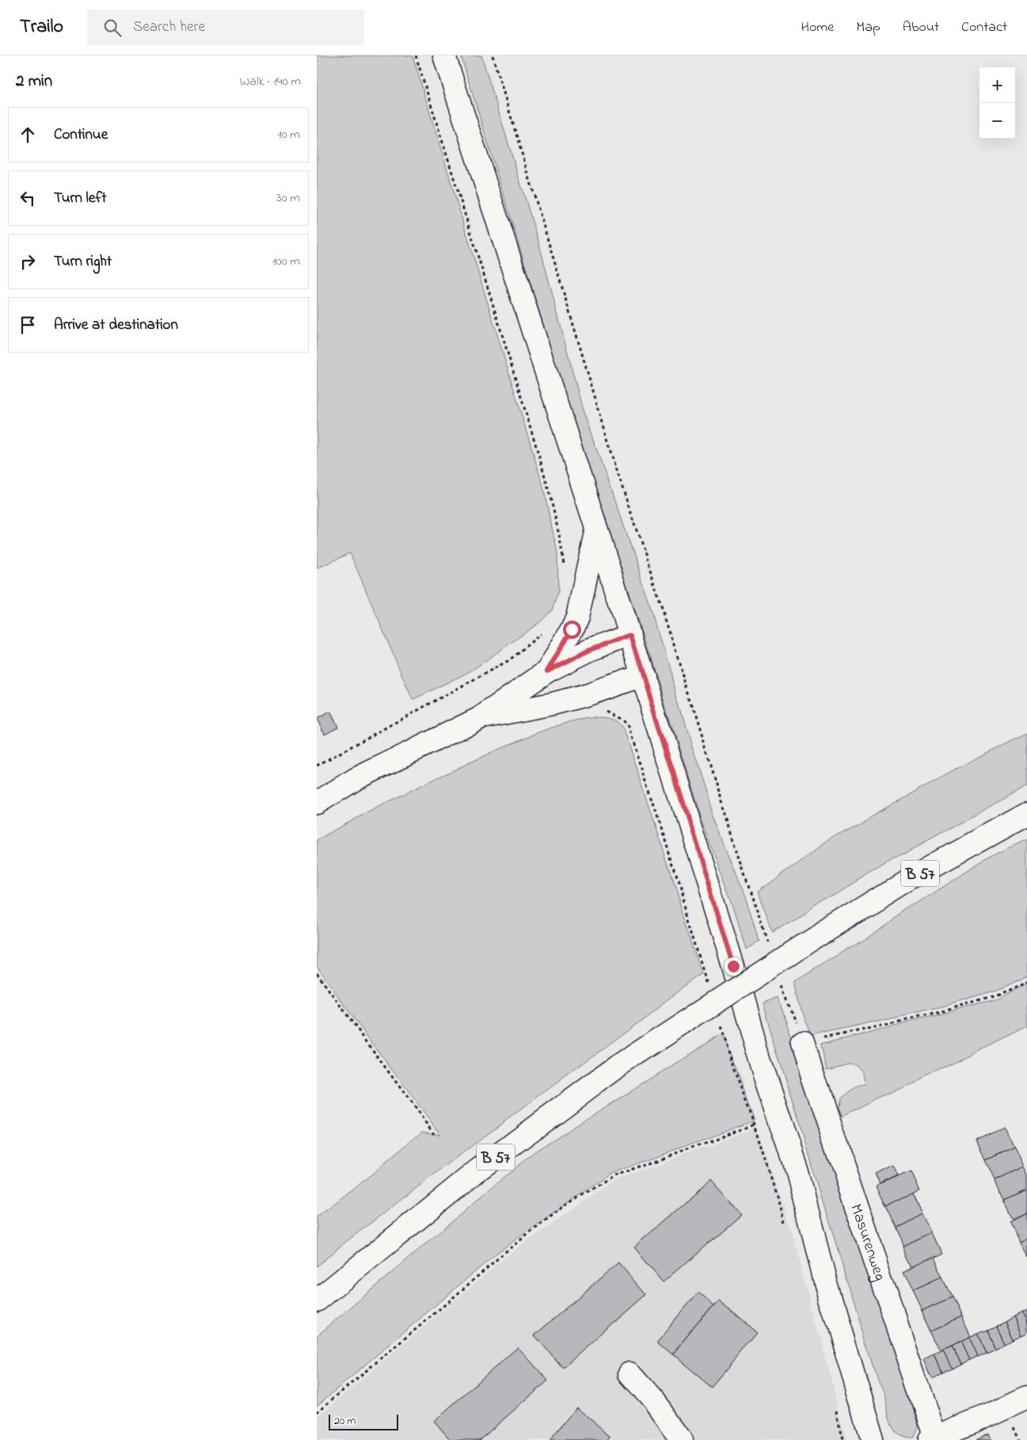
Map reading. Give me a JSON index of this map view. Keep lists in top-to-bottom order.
{
  "streets": {
    "main road": ["B 57", "Masurenweg"]
  },
  "scale_bar": "20 m",
  "page": {
    "header": "Trailo",
    "search": "Search here",
    "nav": [
      "Home",
      "Map",
      "About",
      "Contact"
    ],
    "heading": ["2 min", "Walk · 140 m"],
    "map_buttons": ["+", "−"],
    "list": [
      ["Continue", "10 m"],
      ["Turn left", "30 m"],
      ["Turn right", "100 m"],
      "Arrive at destination"
    ],
    "scale": "20 m"
  }
}
